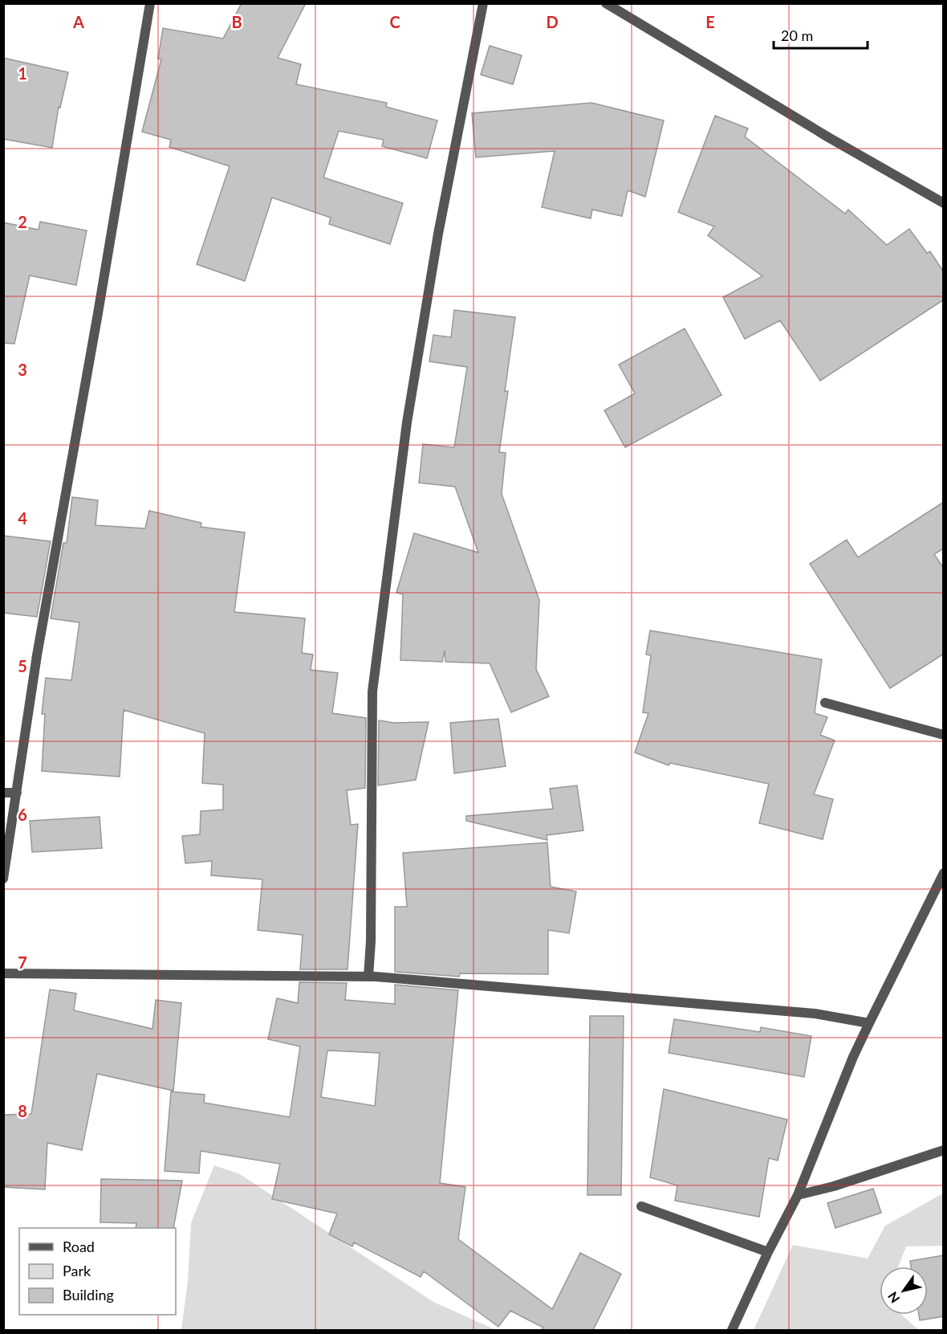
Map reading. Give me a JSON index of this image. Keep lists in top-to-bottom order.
{
  "legend": ["Road", "Park", "Building"],
  "scale_bar": "20 m",
  "north": "bottom left",
  "grid": {
    "columns": [
      "A",
      "B",
      "C",
      "D",
      "E"
    ],
    "rows": [
      "1",
      "2",
      "3",
      "4",
      "5",
      "6",
      "7",
      "8"
    ]
  }
}
